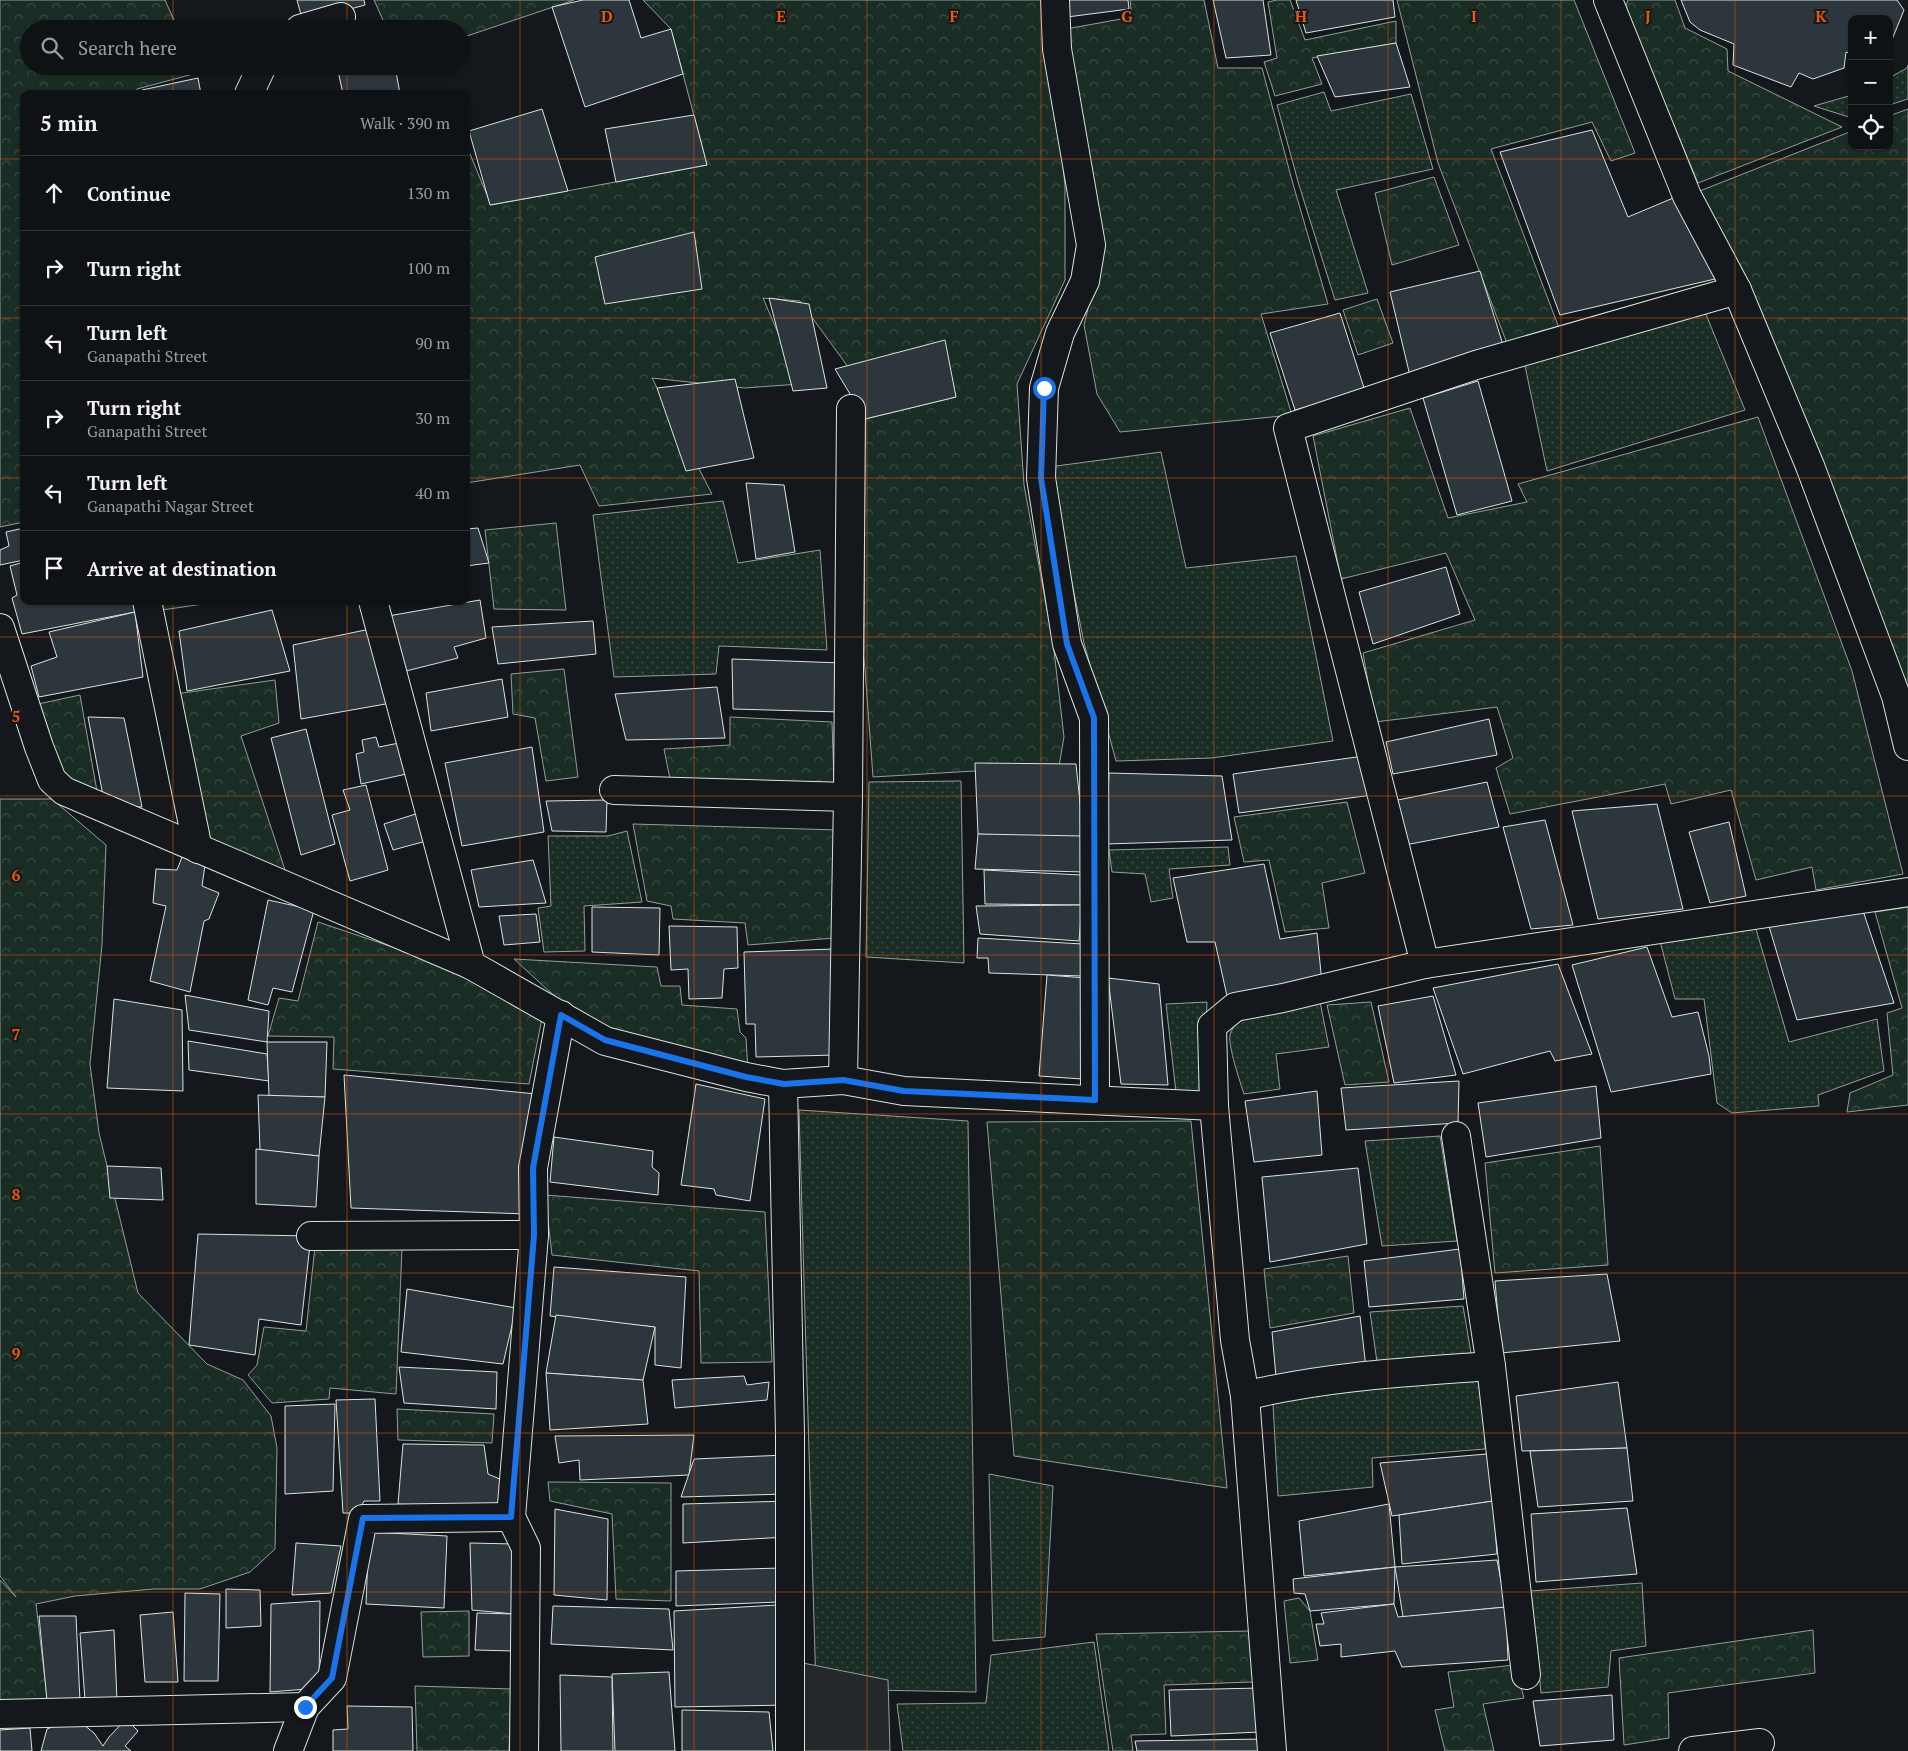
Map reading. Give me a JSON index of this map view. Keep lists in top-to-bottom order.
{
  "page": {
    "map_buttons": ["+", "−"],
    "search": "Search here",
    "heading": ["5 min", "Walk · 390 m"],
    "list": [
      ["Continue", "130 m"],
      ["Turn right", "100 m"],
      ["Turn left", "Ganapathi Street", "90 m"],
      ["Turn right", "Ganapathi Street", "30 m"],
      ["Turn left", "Ganapathi Nagar Street", "40 m"],
      "Arrive at destination"
    ]
  },
  "grid": {
    "columns": [
      "D",
      "E",
      "F",
      "G",
      "H",
      "I",
      "J",
      "K"
    ],
    "rows": [
      "5",
      "6",
      "7",
      "8",
      "9"
    ]
  }
}
